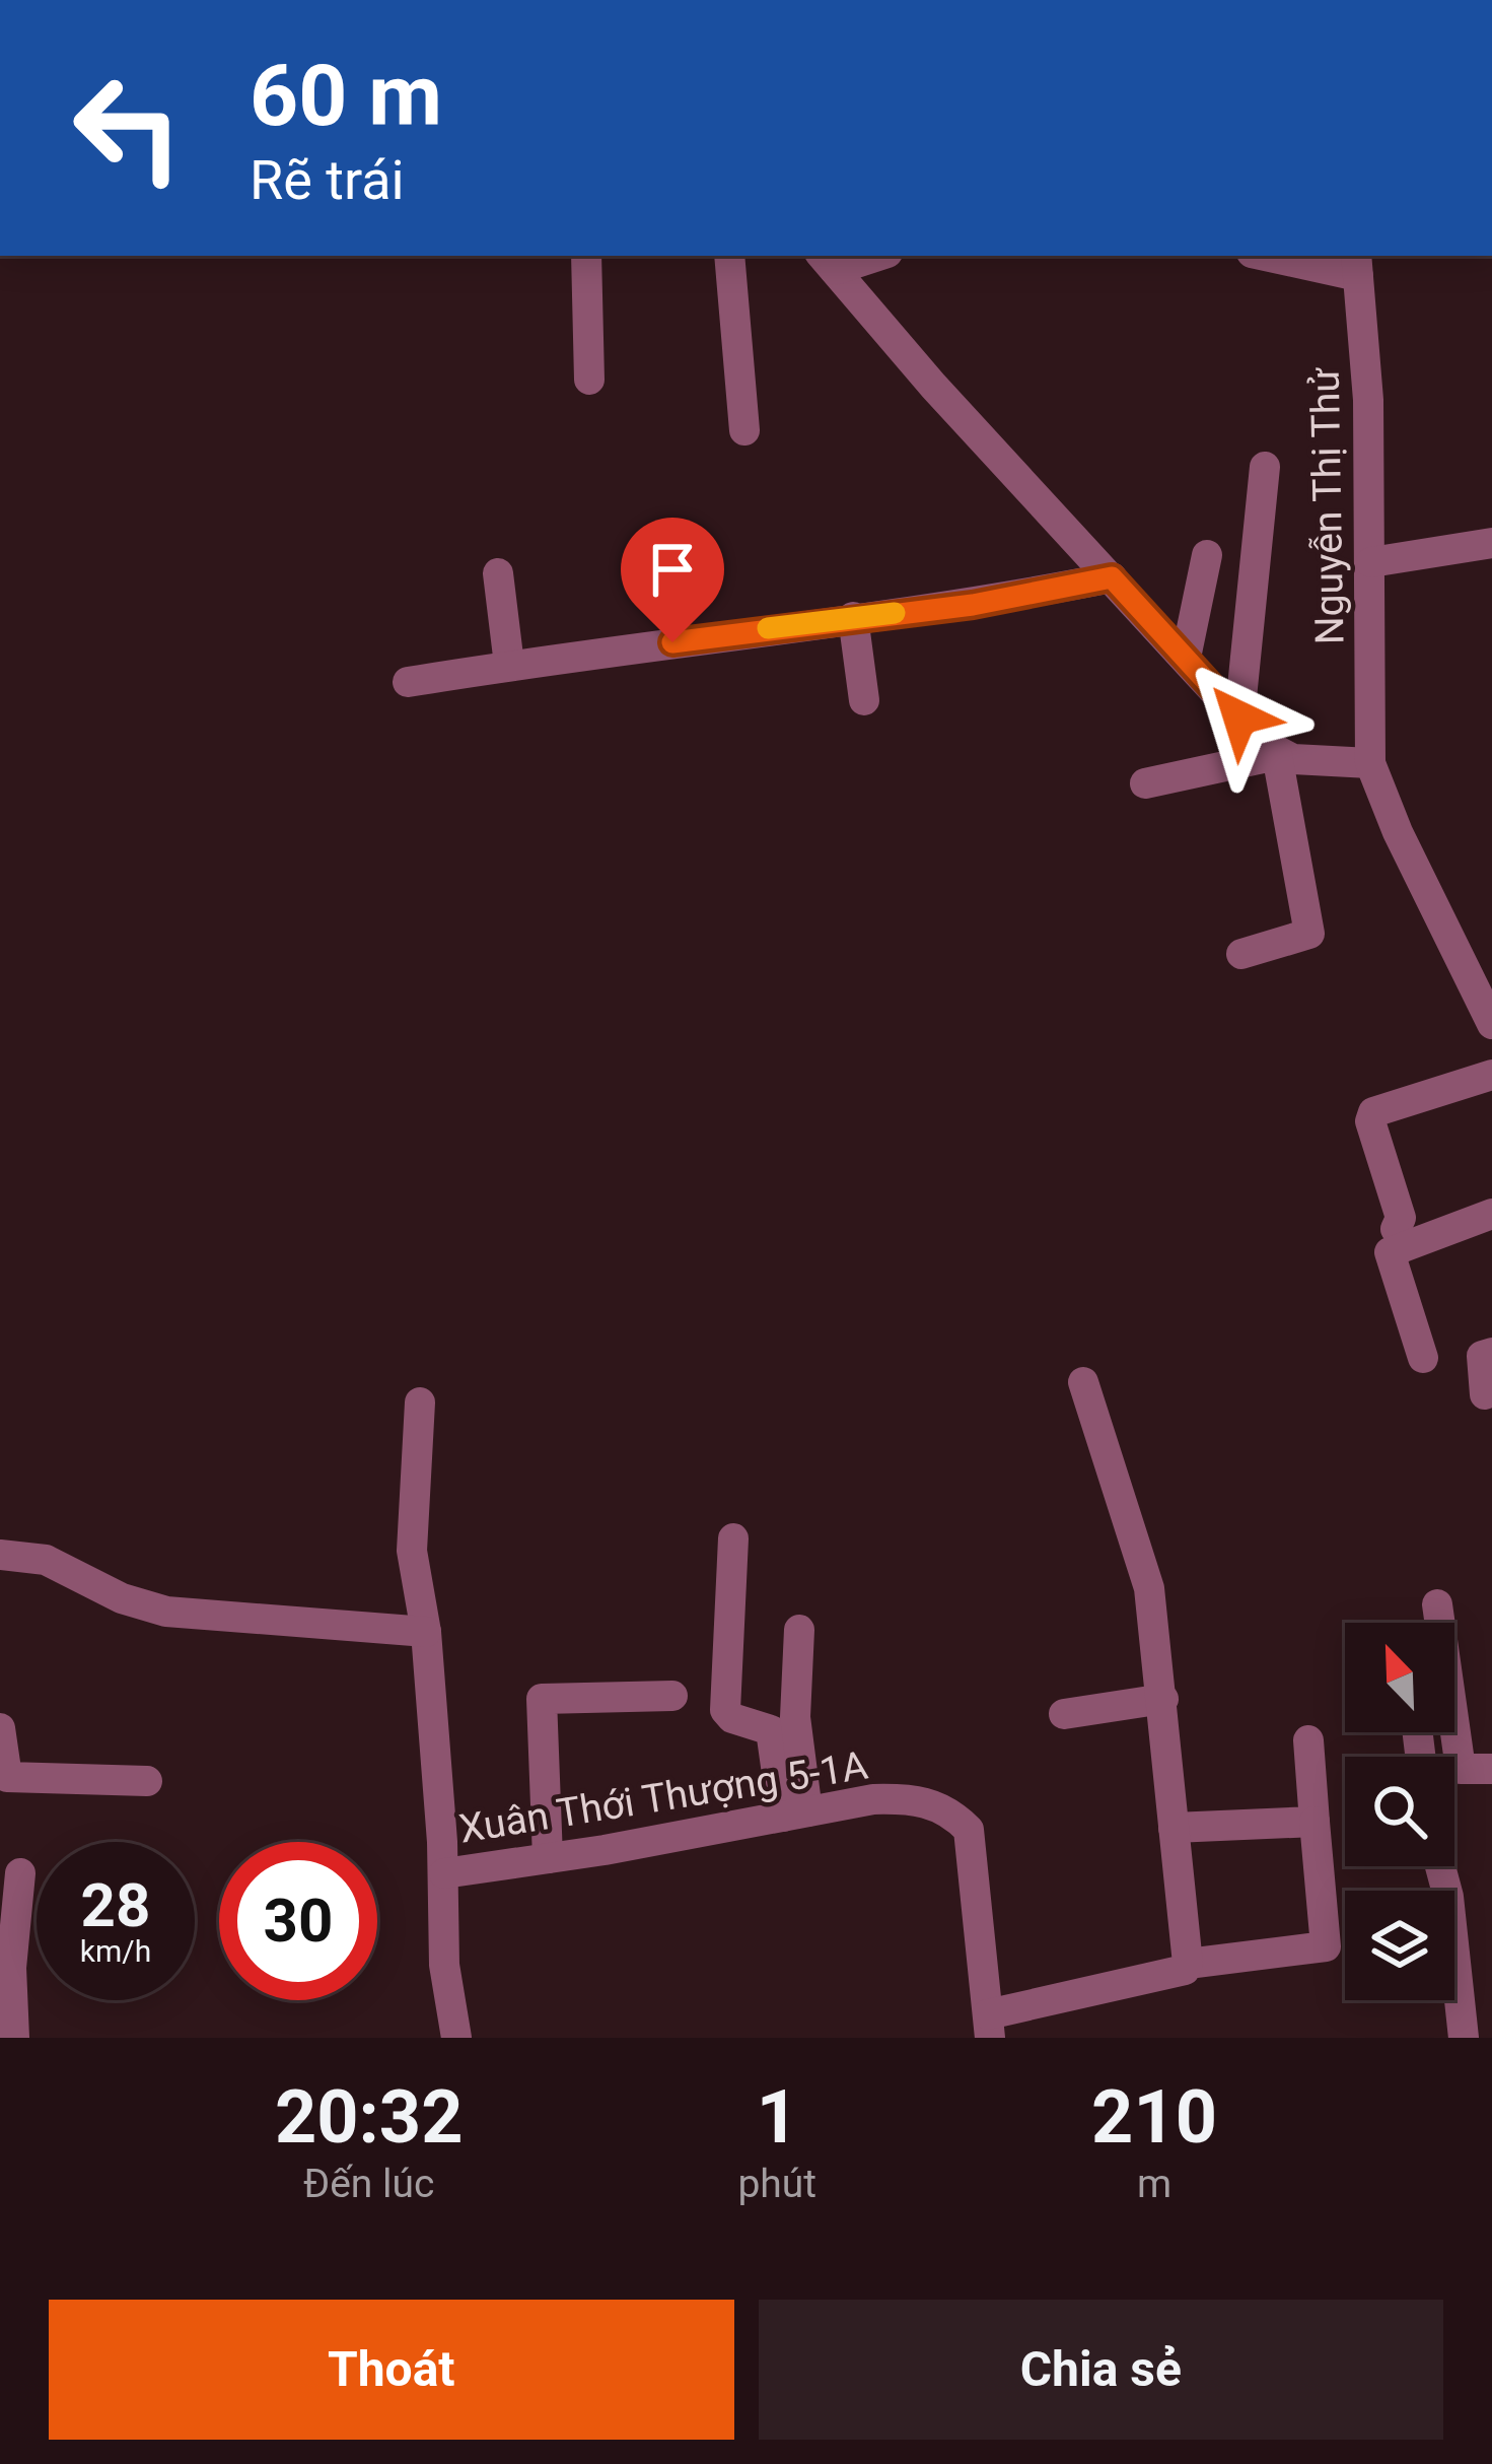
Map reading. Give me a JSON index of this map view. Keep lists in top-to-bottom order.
{
  "streets": {
    "street": ["Nguyễn Thị Thử", "Xuân Thới Thượng 5-1A"]
  },
  "north": "top left",
  "page": {
    "turn": ["60 m", "Rẽ trái"],
    "speed": "28 km/h",
    "limit": "30",
    "eta": [
      "20:32",
      "Đến lúc",
      "1",
      "phút",
      "210",
      "m"
    ],
    "buttons": ["Thoát", "Chia sẻ"]
  }
}
